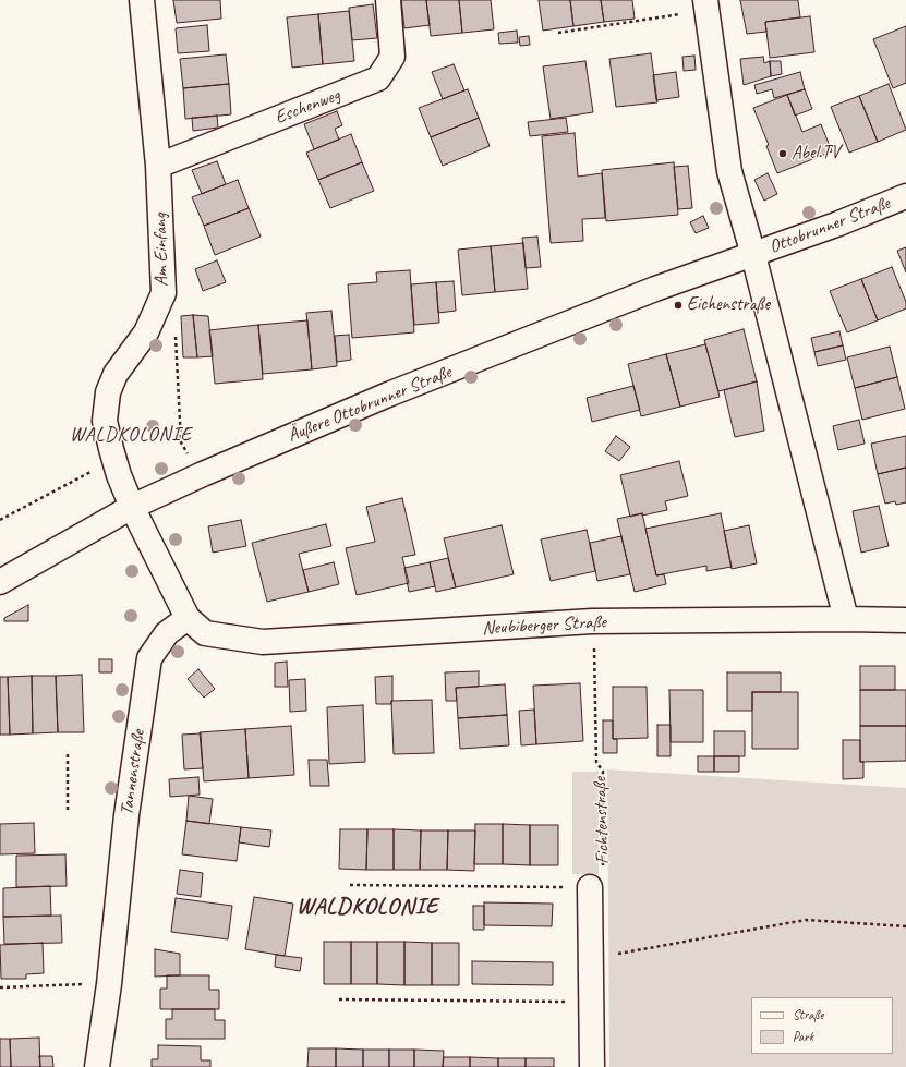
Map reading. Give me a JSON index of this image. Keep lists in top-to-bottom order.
{
  "streets": {
    "street": [
      "Eschenweg",
      "Ottobrunner Straße",
      "Am Einfang",
      "Äußere Ottobrunner Straße",
      "Neubiberger Straße",
      "Tannenstraße",
      "Fichtenstraße"
    ]
  },
  "crossings": [
    ["Eschenweg", "Am Einfang"],
    ["Ottobrunner Straße", "Äußere Ottobrunner Straße"],
    ["Am Einfang", "Äußere Ottobrunner Straße"],
    ["Neubiberger Straße", "Tannenstraße"],
    ["Neubiberger Straße", "Fichtenstraße"]
  ],
  "districts": ["WALDKOLONIE", "WALDKOLONIE"],
  "places": ["Abel.TV", "Eichenstraße"],
  "legend": ["Straße", "Park"]
}
